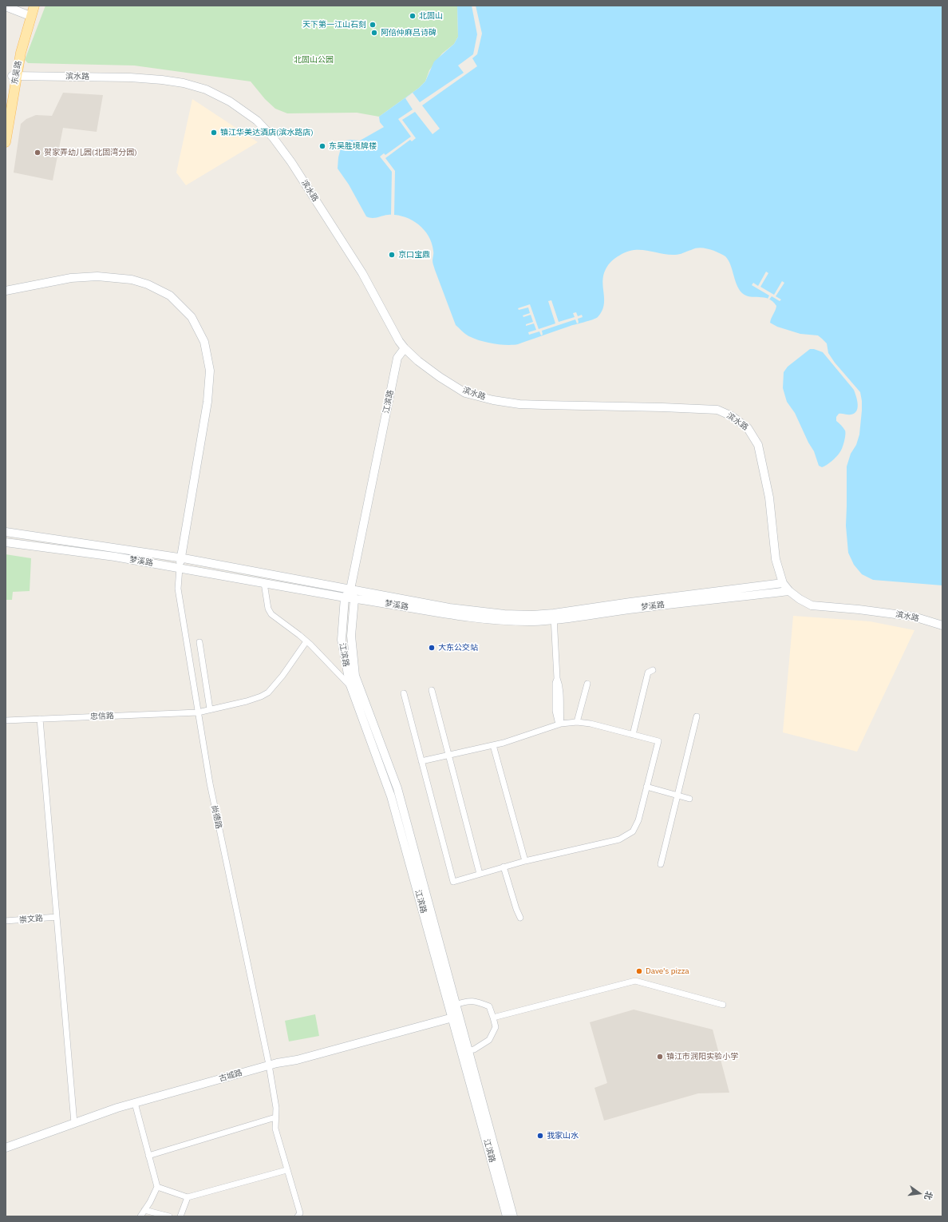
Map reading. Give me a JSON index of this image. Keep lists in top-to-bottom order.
{
  "streets": {
    "main road": [
      "东吴路",
      "滨水路",
      "江滨路",
      "梦溪路",
      "古城路"
    ],
    "street": ["忠信路", "尚德路", "崇文路"]
  },
  "crossings": [
    ["东吴路", "滨水路"],
    ["滨水路", "江滨路"],
    ["滨水路", "梦溪路"],
    ["江滨路", "梦溪路"],
    ["江滨路", "古城路"],
    ["梦溪路", "尚德路"],
    ["忠信路", "尚德路"],
    ["尚德路", "古城路"]
  ],
  "parks": ["北固山公园"],
  "places": [
    "北固山",
    "天下第一江山石刻",
    "阿倍仲麻吕诗碑",
    "镇江华美达酒店(滨水路店)",
    "东吴胜境牌楼",
    "贺家弄幼儿园(北固湾分园)",
    "京口宝鼎",
    "大东公交站",
    "Dave's pizza",
    "镇江市润阳实验小学",
    "我家山水"
  ],
  "north": "right"
}
